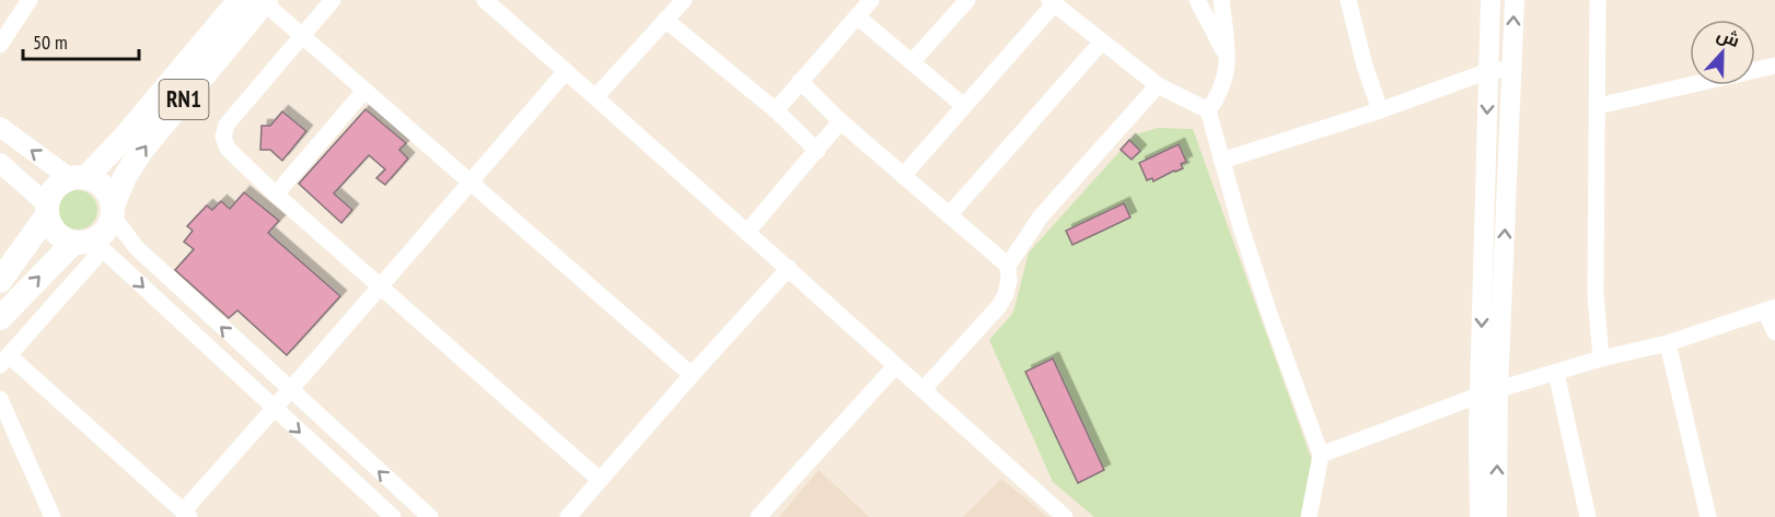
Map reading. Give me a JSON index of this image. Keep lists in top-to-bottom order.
{
  "streets": {
    "main road": ["RN1"]
  },
  "scale_bar": "50 m",
  "north": "top"
}
